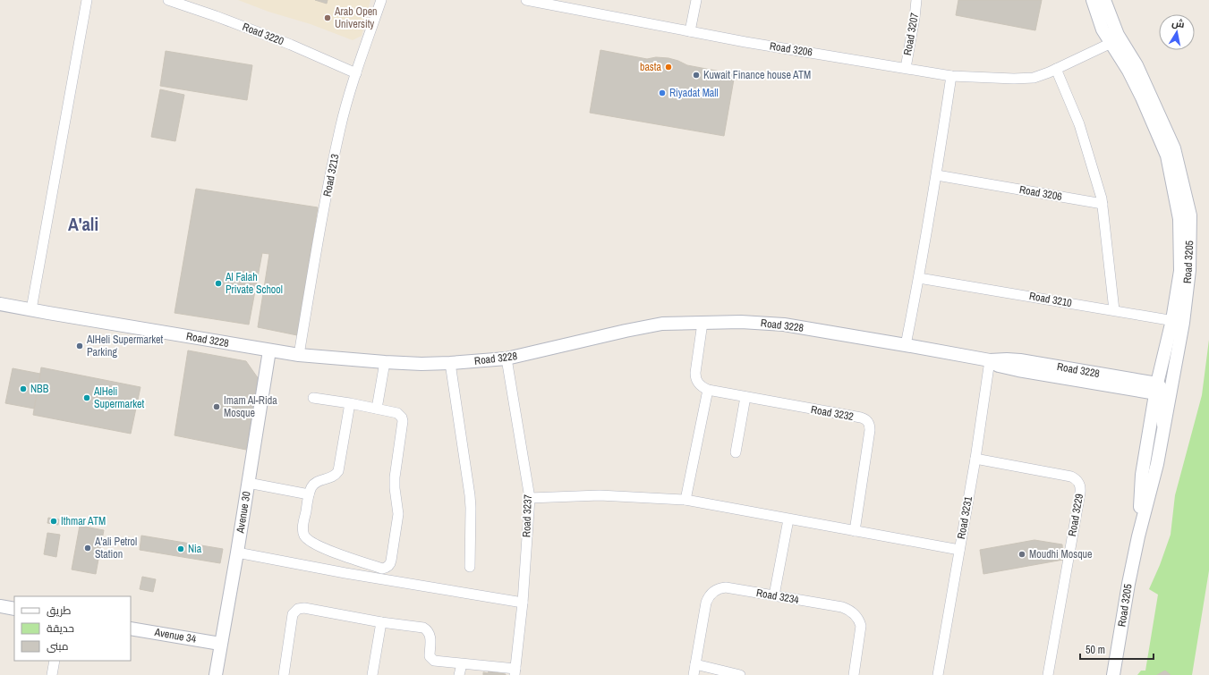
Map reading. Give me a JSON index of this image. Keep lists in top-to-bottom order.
{
  "streets": {
    "street": [
      "Road 3220",
      "Road 3207",
      "Road 3206",
      "Road 3213",
      "Road 3205",
      "Road 3210",
      "Road 3228",
      "Road 3232",
      "Avenue 30",
      "Road 3229",
      "Road 3237",
      "Road 3231",
      "Road 3234",
      "Avenue 34"
    ]
  },
  "crossings": [
    ["Road 3220", "Road 3213"],
    ["Road 3207", "Road 3206"],
    ["Road 3206", "Road 3205"],
    ["Road 3213", "Road 3228"],
    ["Road 3205", "Road 3210"],
    ["Road 3205", "Road 3228"],
    ["Road 3228", "Avenue 30"],
    ["Road 3228", "Road 3237"],
    ["Road 3228", "Road 3231"],
    ["Avenue 30", "Avenue 34"],
    ["Road 3229", "Road 3231"]
  ],
  "districts": ["A'ali"],
  "places": [
    "Arab Open University",
    "basta",
    "Kuwait Finance house ATM",
    "Riyadat Mall",
    "Al Falah Private School",
    "AlHeli Supermarket Parking",
    "NBB",
    "AlHeli Supermarket",
    "Imam Al-Rida Mosque",
    "Ithmar ATM",
    "A'ali Petrol Station",
    "Nia",
    "Moudhi Mosque"
  ],
  "legend": ["طريق", "حديقة", "مبنى"],
  "scale_bar": "50 m",
  "north": "top"
}
